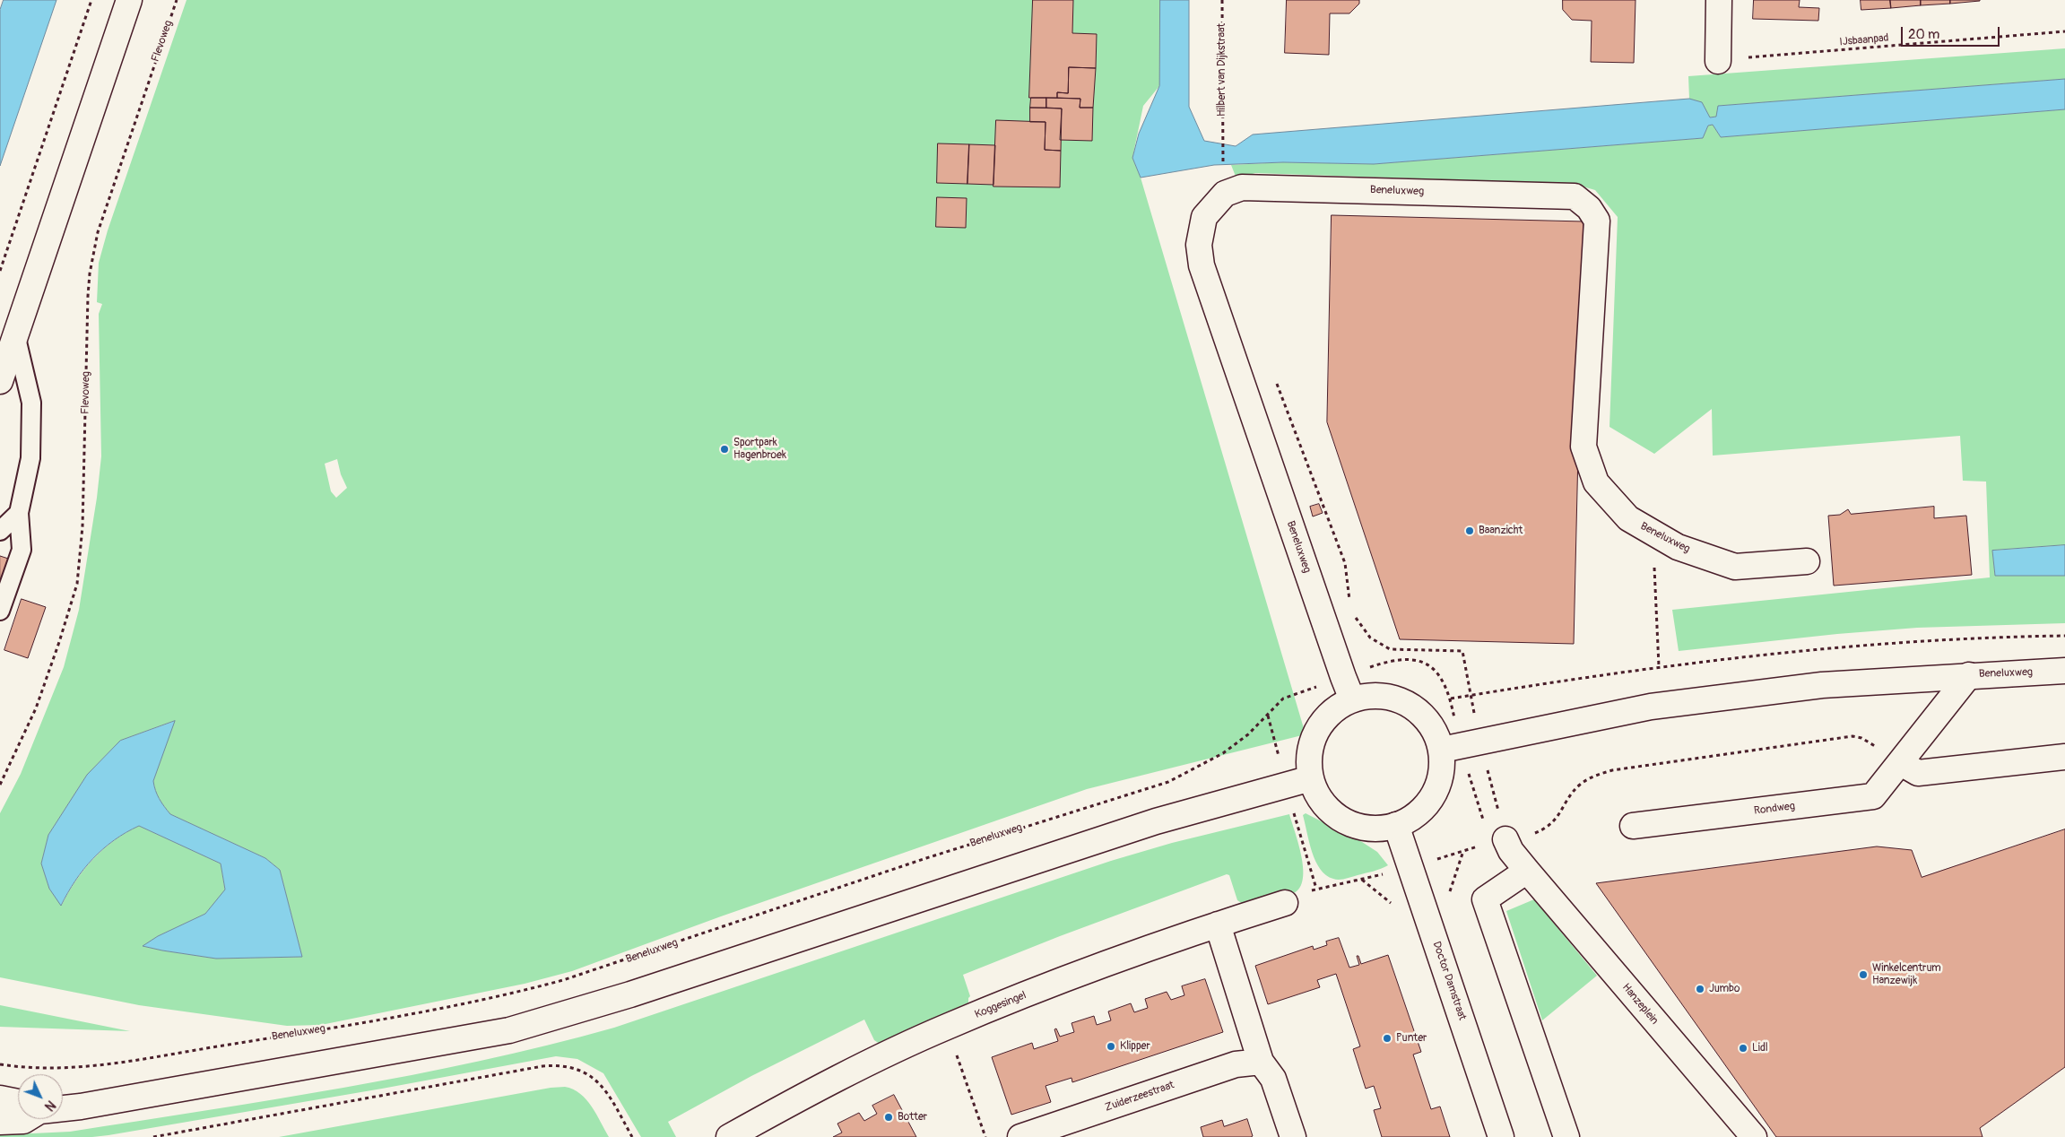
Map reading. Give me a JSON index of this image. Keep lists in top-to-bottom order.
{
  "streets": {
    "street": [
      "Beneluxweg",
      "Rondweg",
      "Doctor Damstraat",
      "Hanzeplein",
      "Koggesingel",
      "Zuiderzeestraat"
    ],
    "path": ["IJsbaanpad", "Flevoweg", "Hilbert van Dijkstraat"]
  },
  "crossings": [
    ["Beneluxweg", "Rondweg"],
    ["Beneluxweg", "Doctor Damstraat"]
  ],
  "places": [
    "Sportpark Hagenbroek",
    "Baanzicht",
    "Winkelcentrum Hanzewijk",
    "Jumbo",
    "Punter",
    "Klipper",
    "Lidl",
    "Botter"
  ],
  "scale_bar": "20 m",
  "north": "bottom right"
}
